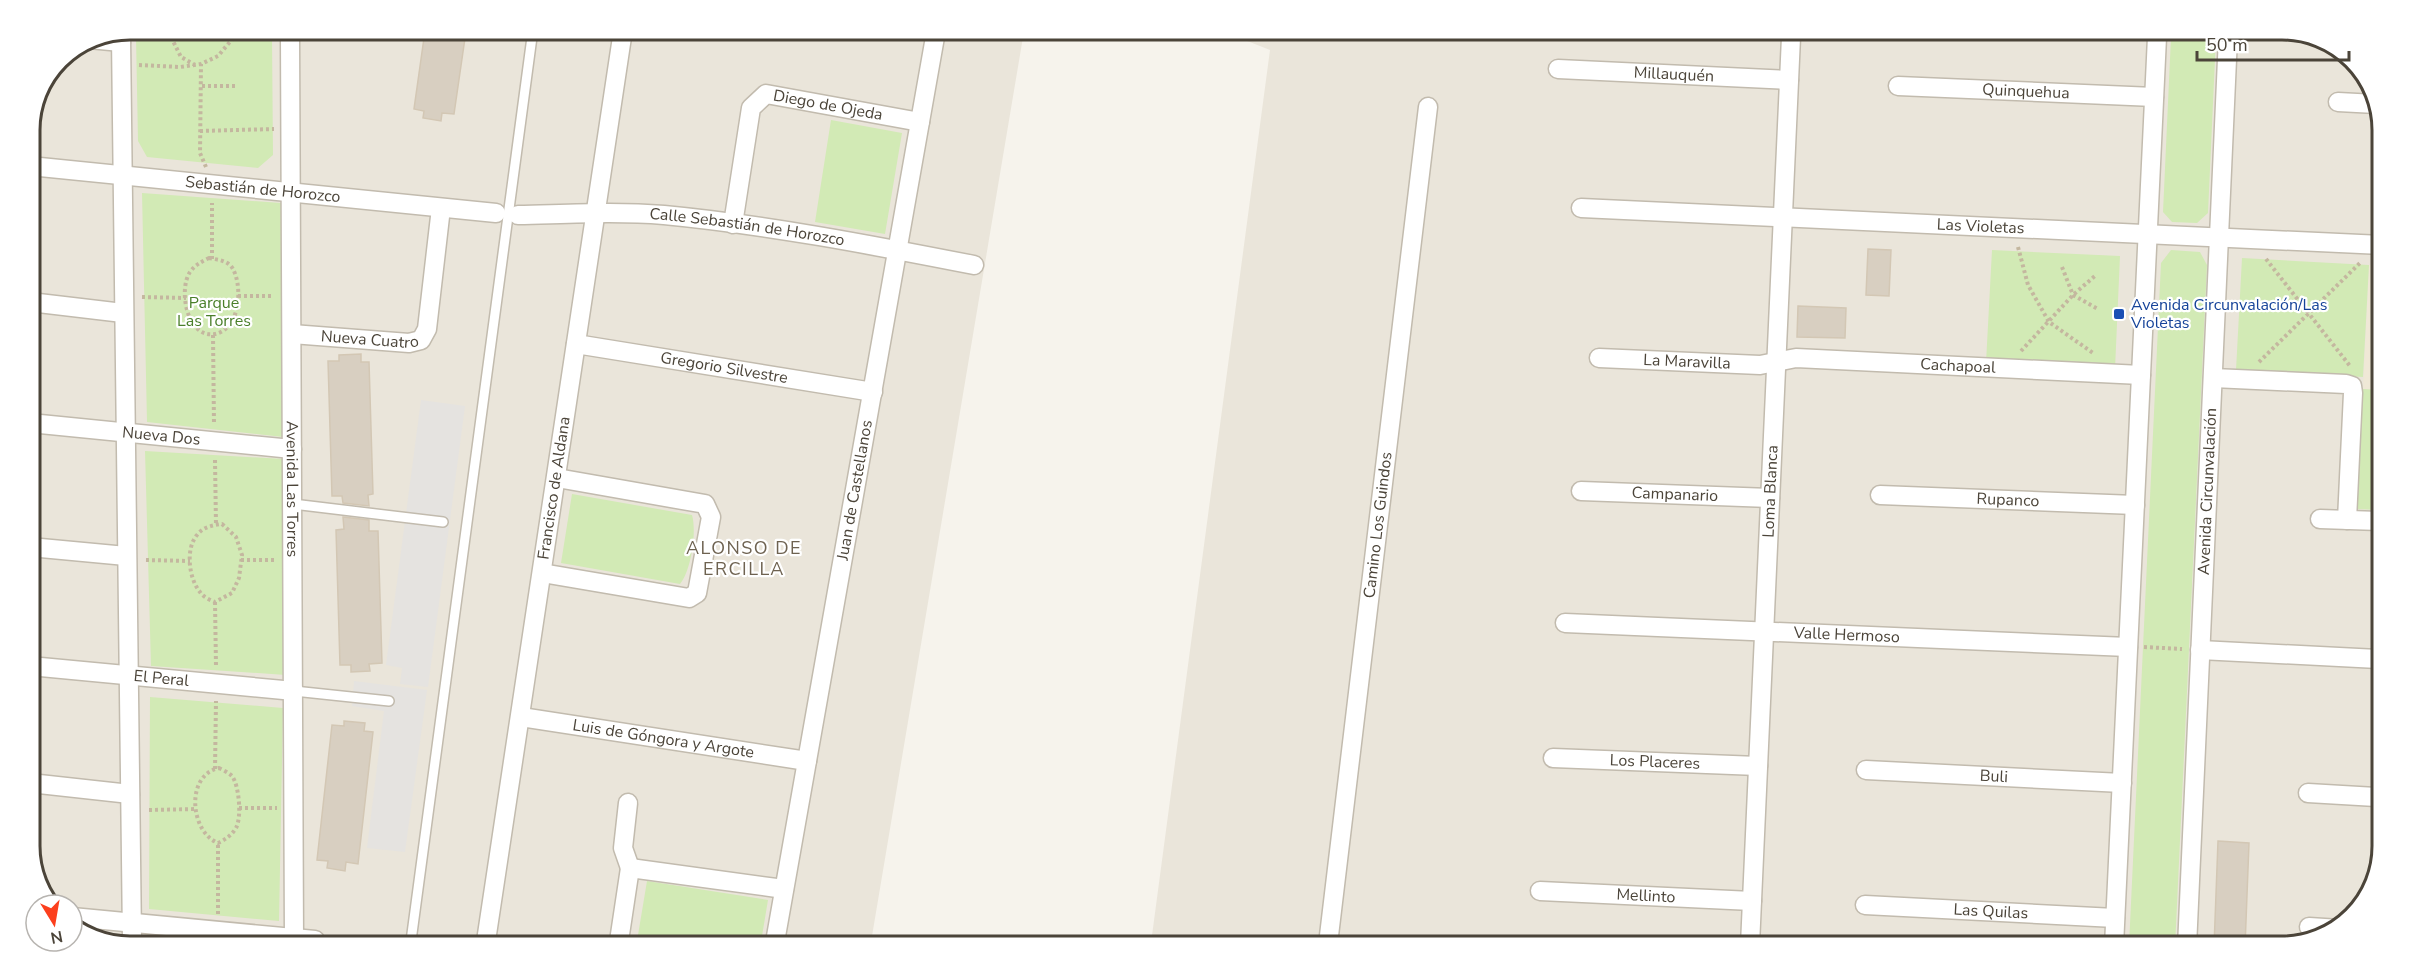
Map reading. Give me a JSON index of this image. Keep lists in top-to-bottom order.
{
  "streets": {
    "street": [
      "Millauquén",
      "Quinquehua",
      "Diego de Ojeda",
      "Sebastián de Horozco",
      "Las Violetas",
      "Calle Sebastián de Horozco",
      "Nueva Cuatro",
      "La Maravilla",
      "Cachapoal",
      "Gregorio Silvestre",
      "Nueva Dos",
      "Avenida Las Torres",
      "Francisco de Aldana",
      "Juan de Castellanos",
      "Loma Blanca",
      "Avenida Circunvalación",
      "Campanario",
      "Rupanco",
      "Camino Los Guindos",
      "Valle Hermoso",
      "El Peral",
      "Luis de Góngora y Argote",
      "Los Placeres",
      "Buli",
      "Mellinto",
      "Las Quilas"
    ]
  },
  "crossings": [
    ["Millauquén", "Loma Blanca"],
    ["Diego de Ojeda", "Calle Sebastián de Horozco"],
    ["Diego de Ojeda", "Juan de Castellanos"],
    ["Sebastián de Horozco", "Nueva Cuatro"],
    ["Sebastián de Horozco", "Avenida Las Torres"],
    ["Las Violetas", "Loma Blanca"],
    ["Las Violetas", "Avenida Circunvalación"],
    ["Calle Sebastián de Horozco", "Francisco de Aldana"],
    ["Calle Sebastián de Horozco", "Juan de Castellanos"],
    ["Nueva Cuatro", "Avenida Las Torres"],
    ["La Maravilla", "Cachapoal"],
    ["La Maravilla", "Loma Blanca"],
    ["Cachapoal", "Loma Blanca"],
    ["Gregorio Silvestre", "Francisco de Aldana"],
    ["Gregorio Silvestre", "Juan de Castellanos"],
    ["Nueva Dos", "Avenida Las Torres"],
    ["Avenida Las Torres", "El Peral"],
    ["Francisco de Aldana", "Luis de Góngora y Argote"],
    ["Juan de Castellanos", "Luis de Góngora y Argote"],
    ["Loma Blanca", "Campanario"],
    ["Loma Blanca", "Valle Hermoso"],
    ["Loma Blanca", "Los Placeres"],
    ["Loma Blanca", "Mellinto"]
  ],
  "districts": ["ALONSO DE ERCILLA"],
  "parks": ["Parque Las Torres"],
  "places": {
    "transit": ["Avenida Circunvalación/Las Violetas"]
  },
  "scale_bar": "50 m",
  "north": "bottom"
}
